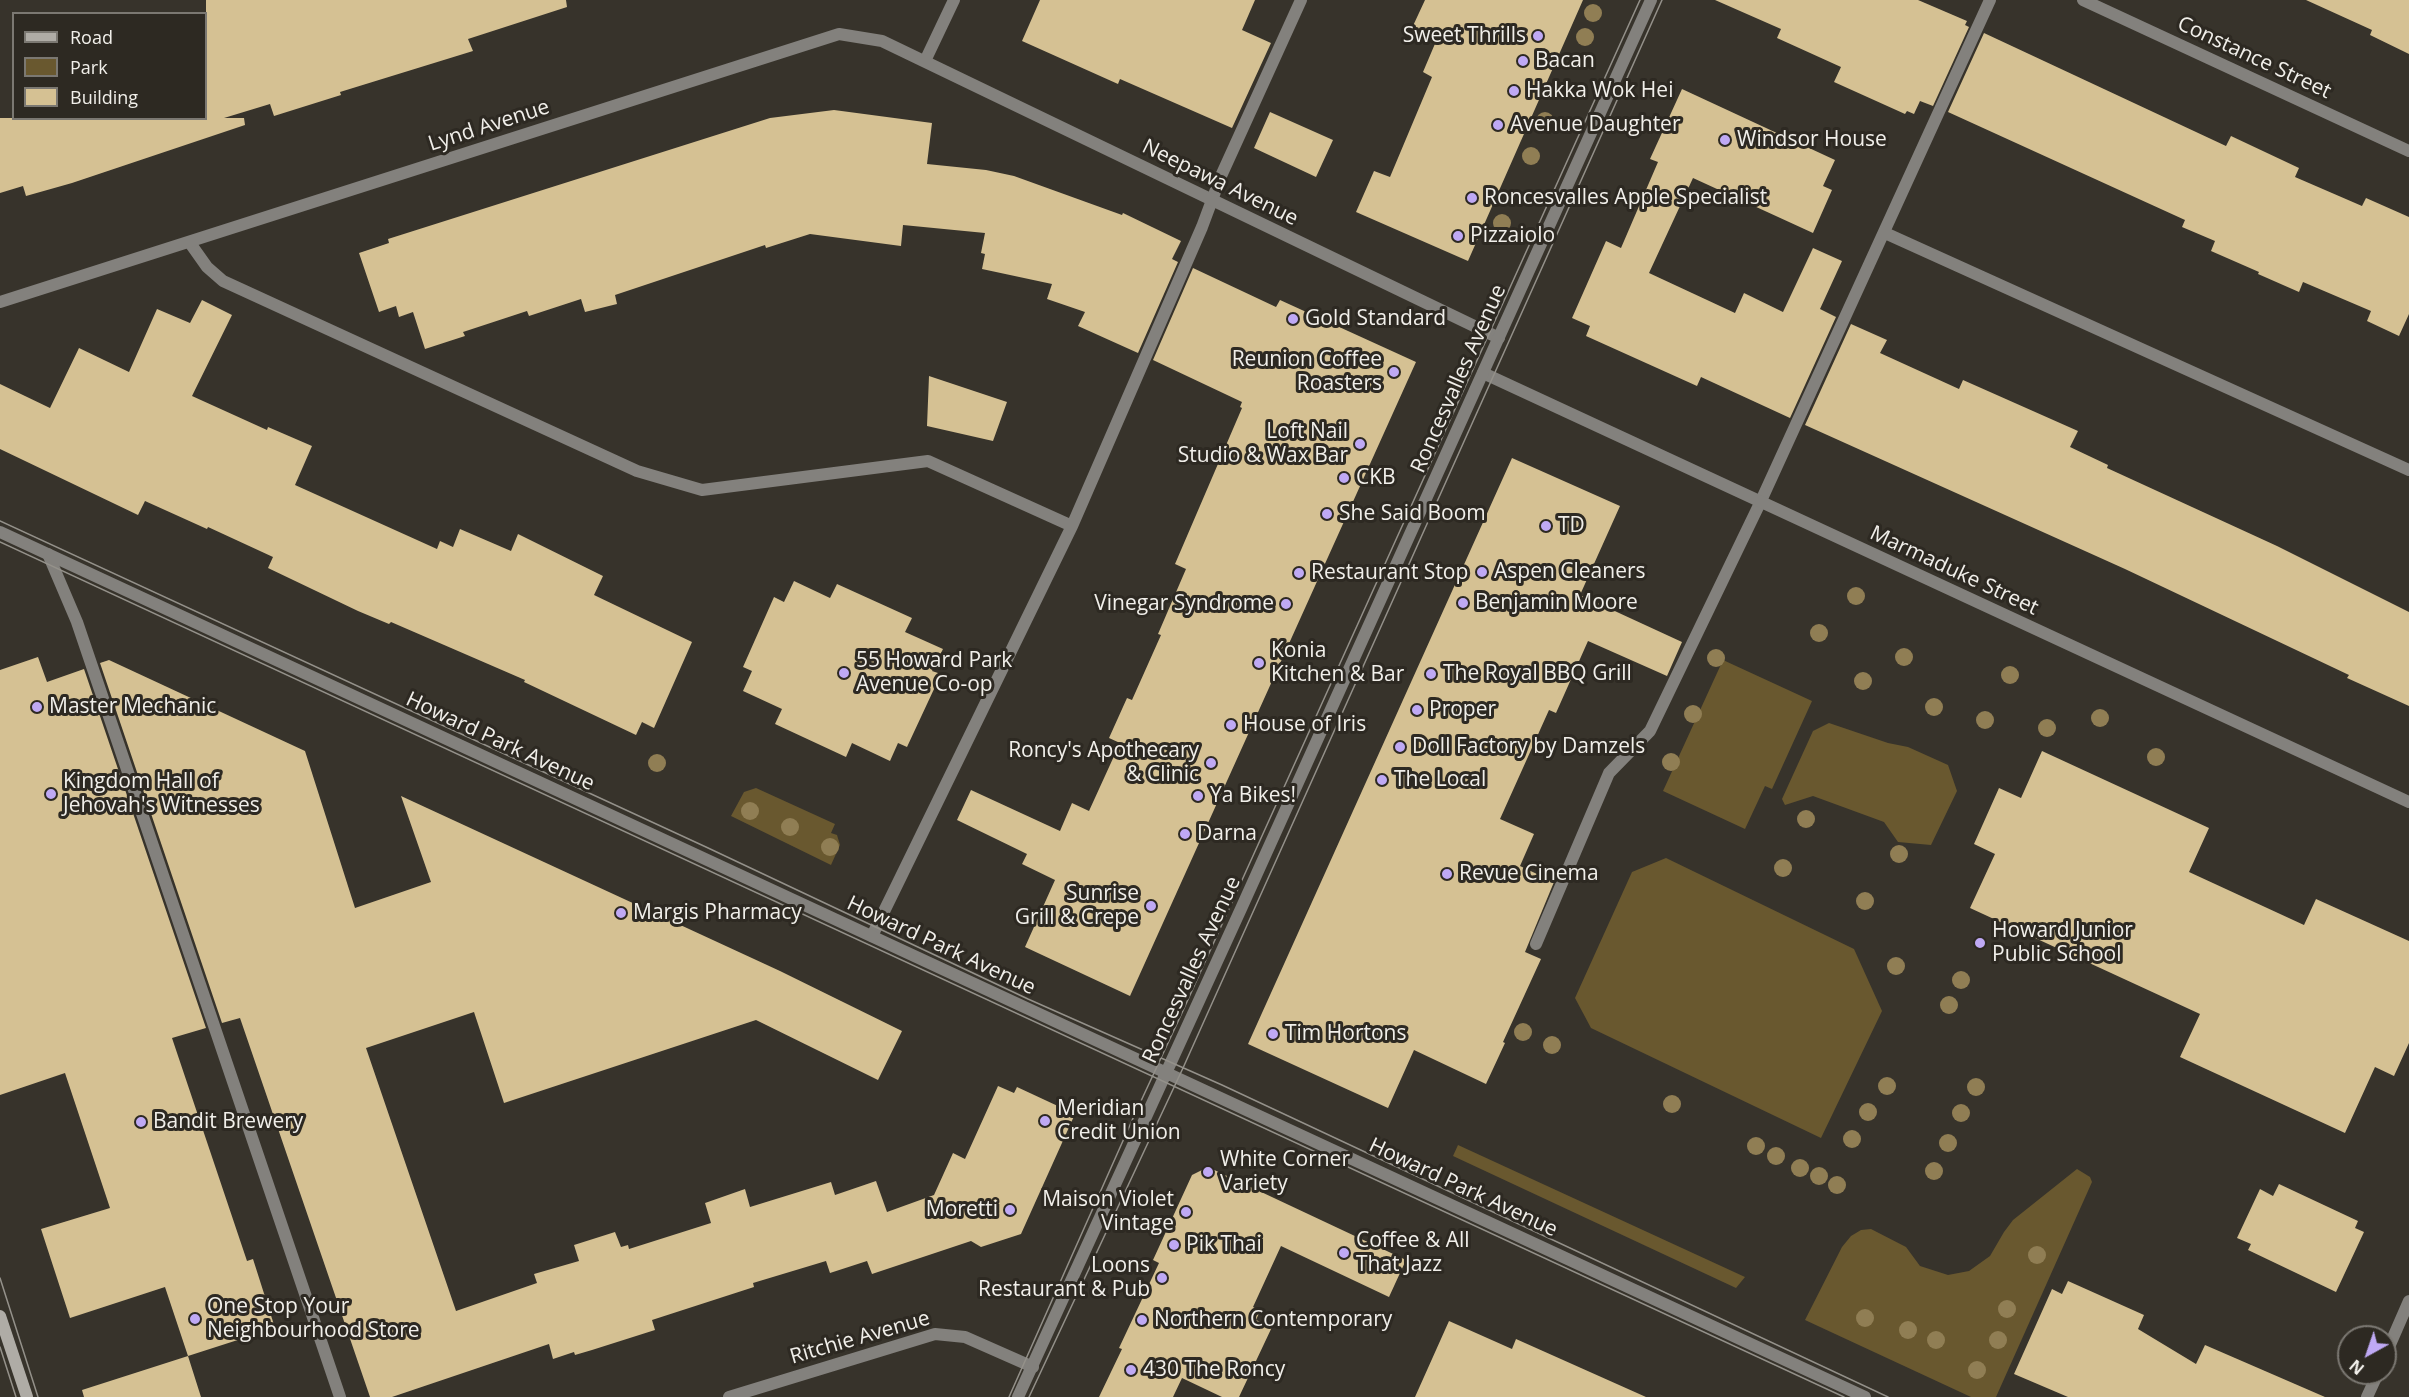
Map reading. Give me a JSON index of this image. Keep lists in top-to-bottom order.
{
  "streets": {
    "street": [
      "Constance Street",
      "Lynd Avenue",
      "Neepawa Avenue",
      "Roncesvalles Avenue",
      "Marmaduke Street",
      "Howard Park Avenue",
      "Ritchie Avenue"
    ]
  },
  "crossings": [
    ["Lynd Avenue", "Neepawa Avenue"],
    ["Neepawa Avenue", "Roncesvalles Avenue"],
    ["Roncesvalles Avenue", "Marmaduke Street"],
    ["Roncesvalles Avenue", "Howard Park Avenue"],
    ["Roncesvalles Avenue", "Ritchie Avenue"]
  ],
  "places": [
    "Sweet Thrills",
    "Bacan",
    "Hakka Wok Hei",
    "Avenue Daughter",
    "Windsor House",
    "Roncesvalles Apple Specialist",
    "Pizzaiolo",
    "Gold Standard",
    "Reunion Coffee Roasters",
    "Loft Nail Studio & Wax Bar",
    "CKB",
    "She Said Boom",
    "TD",
    "Aspen Cleaners",
    "Restaurant Stop",
    "Benjamin Moore",
    "Vinegar Syndrome",
    "Konia Kitchen & Bar",
    "55 Howard Park Avenue Co-op",
    "The Royal BBQ Grill",
    "Master Mechanic",
    "Proper",
    "House of Iris",
    "Doll Factory by Damzels",
    "Roncy's Apothecary & Clinic",
    "The Local",
    "Kingdom Hall of Jehovah's Witnesses",
    "Ya Bikes!",
    "Darna",
    "Revue Cinema",
    "Sunrise Grill & Crepe",
    "Margis Pharmacy",
    "Howard Junior Public School",
    "Tim Hortons",
    "Meridian Credit Union",
    "Bandit Brewery",
    "White Corner Variety",
    "Moretti",
    "Maison Violet Vintage",
    "Pik Thai",
    "Coffee & All That Jazz",
    "Loons Restaurant & Pub",
    "One Stop Your Neighbourhood Store",
    "Northern Contemporary",
    "430 The Roncy"
  ],
  "legend": ["Road", "Park", "Building"],
  "north": "bottom left"
}
